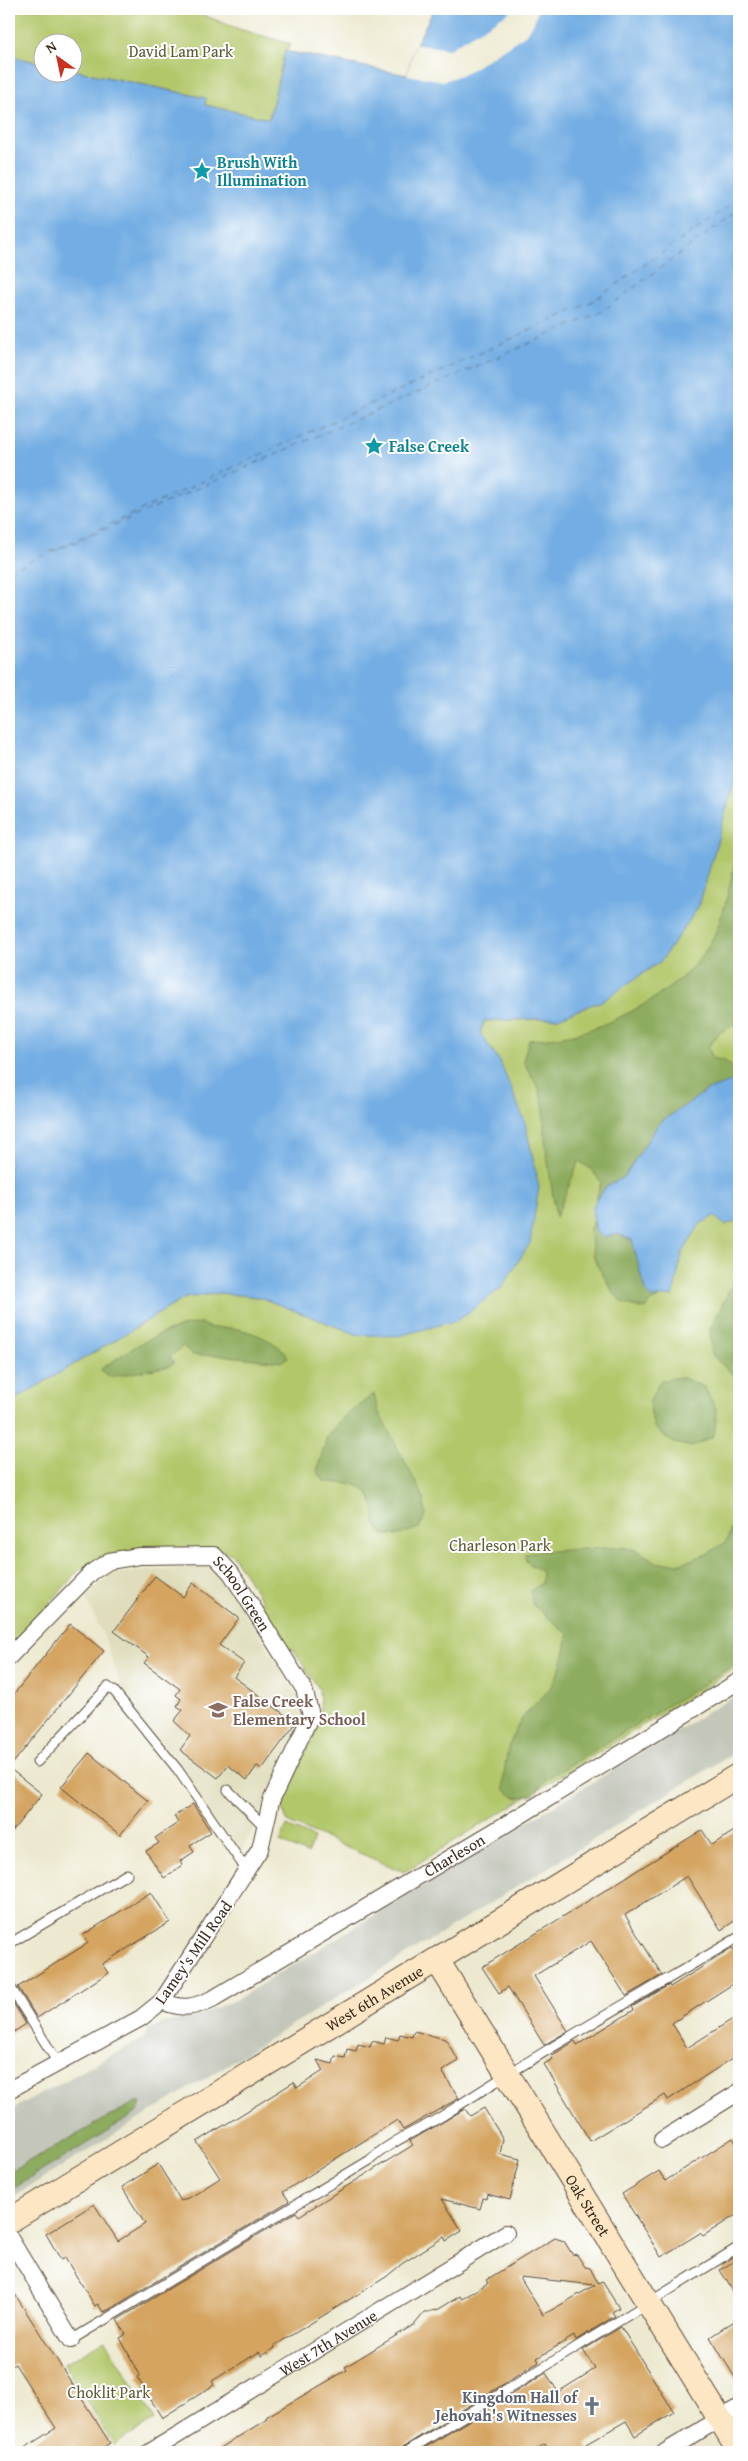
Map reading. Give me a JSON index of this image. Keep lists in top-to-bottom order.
{
  "streets": {
    "main road": ["West 6th Avenue", "Oak Street"],
    "street": [
      "School Green",
      "Charleson",
      "Lamey's Mill Road",
      "West 7th Avenue"
    ]
  },
  "crossings": [
    ["School Green", "Lamey's Mill Road"],
    ["Charleson", "Lamey's Mill Road"],
    ["West 6th Avenue", "Oak Street"]
  ],
  "parks": ["David Lam Park", "Charleson Park", "Choklit Park"],
  "places": {
    "place": ["Brush With Illumination", "False Creek"],
    "school or university": ["False Creek Elementary School"],
    "church": ["Kingdom Hall of Jehovah's Witnesses"]
  },
  "north": "top left"
}
